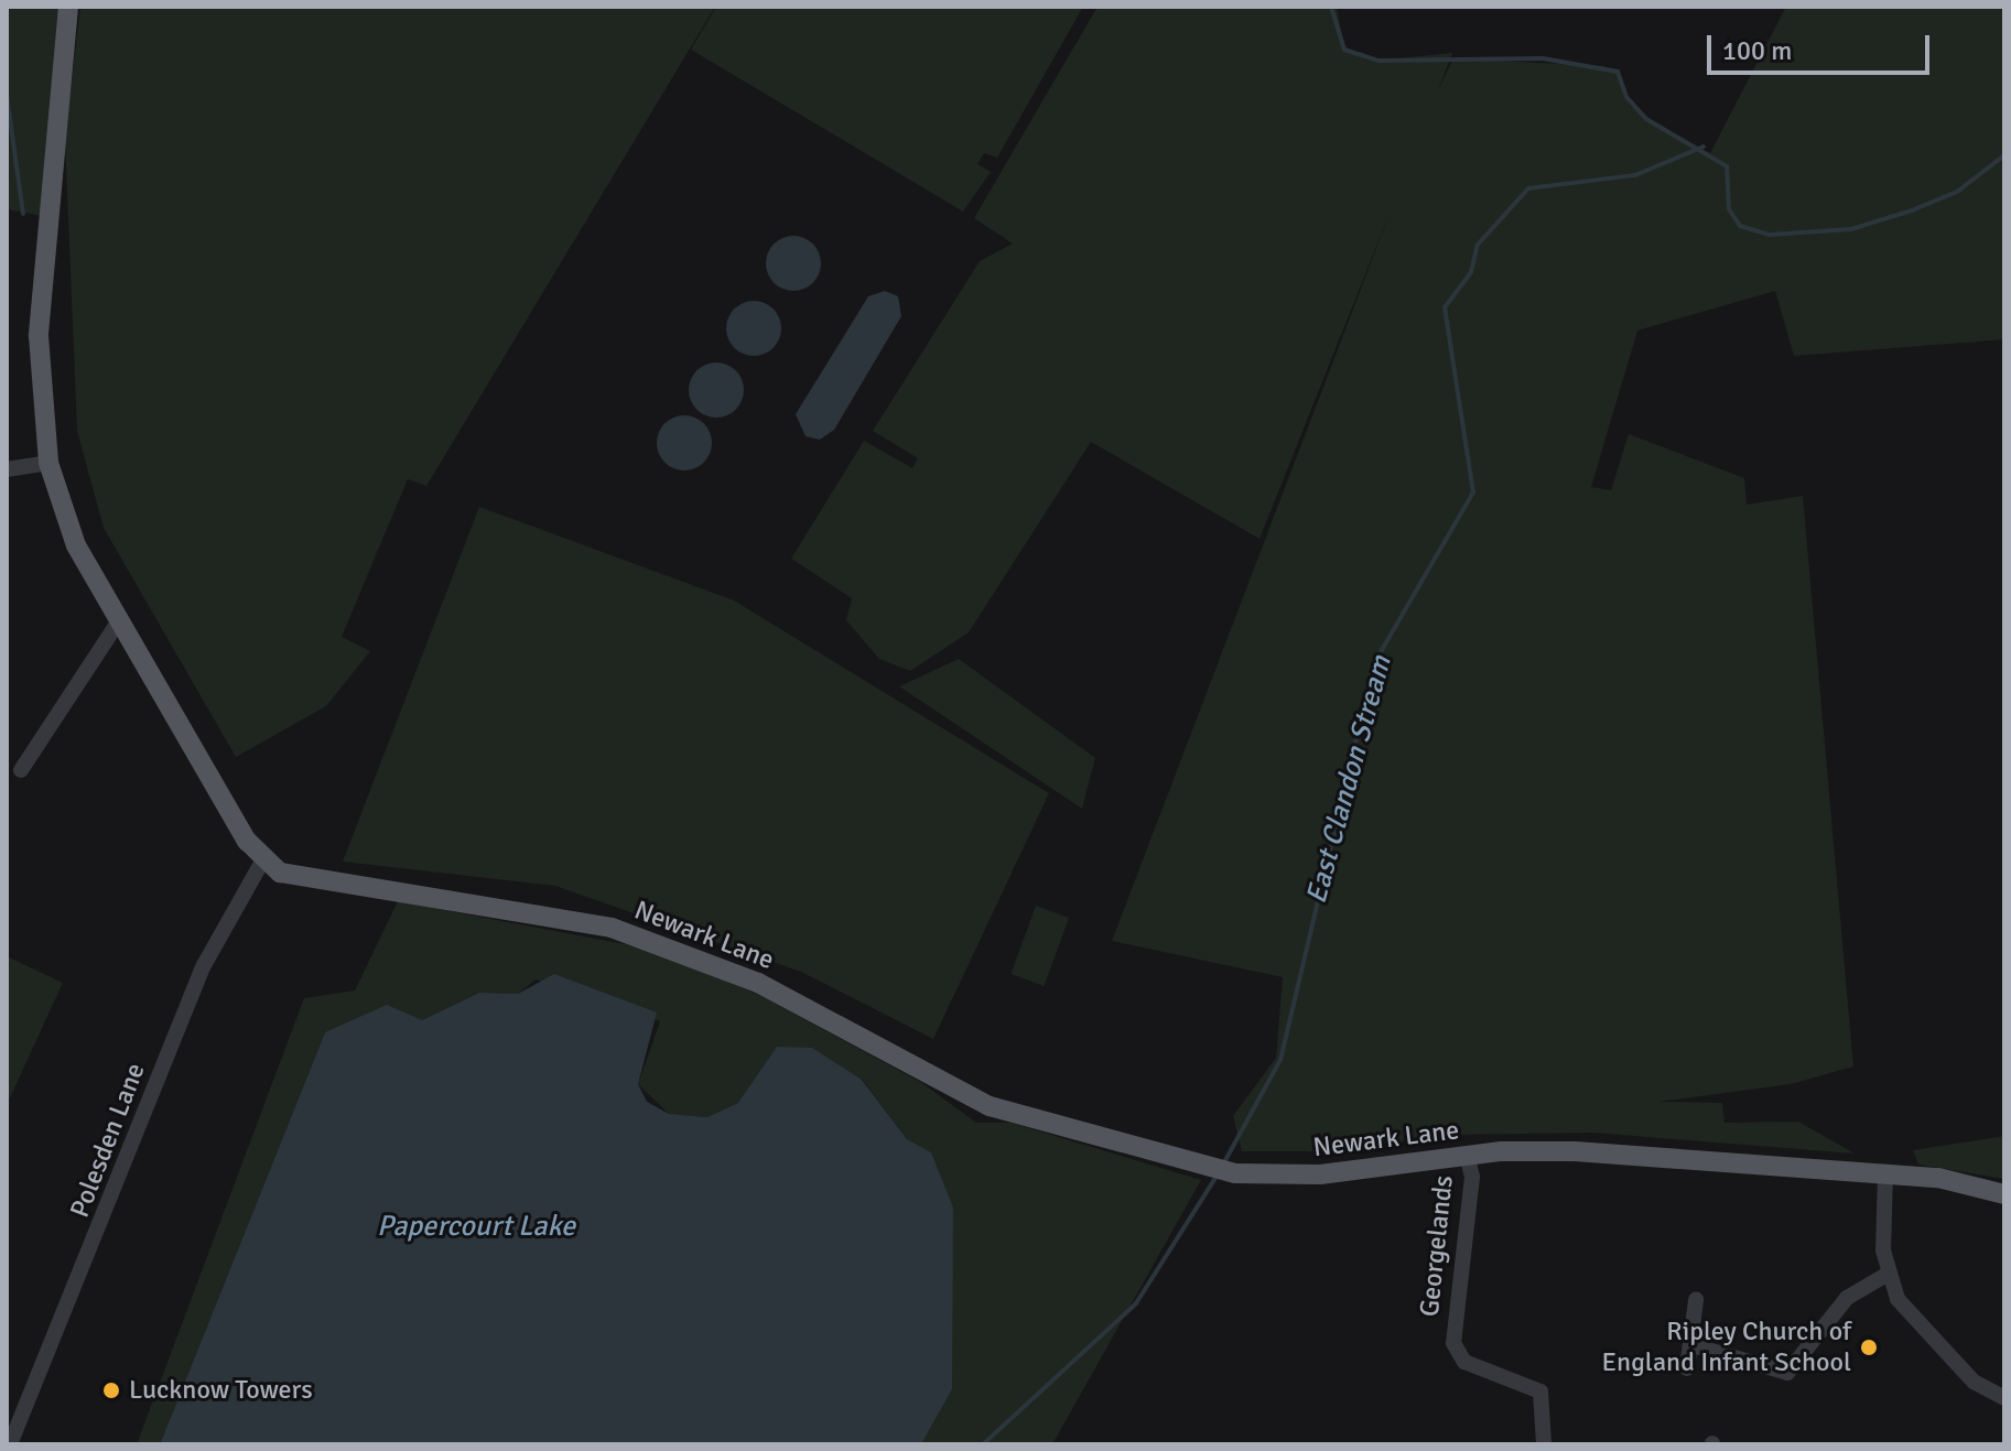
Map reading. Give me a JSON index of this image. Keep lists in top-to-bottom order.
{
  "streets": {
    "main road": ["Newark Lane"],
    "street": ["Polesden Lane", "Georgelands"]
  },
  "crossings": [
    ["Newark Lane", "Polesden Lane"],
    ["Newark Lane", "Georgelands"]
  ],
  "water": ["East Clandon Stream", "Papercourt Lake"],
  "places": ["Ripley Church of England Infant School", "Lucknow Towers"],
  "scale_bar": "100 m"
}
